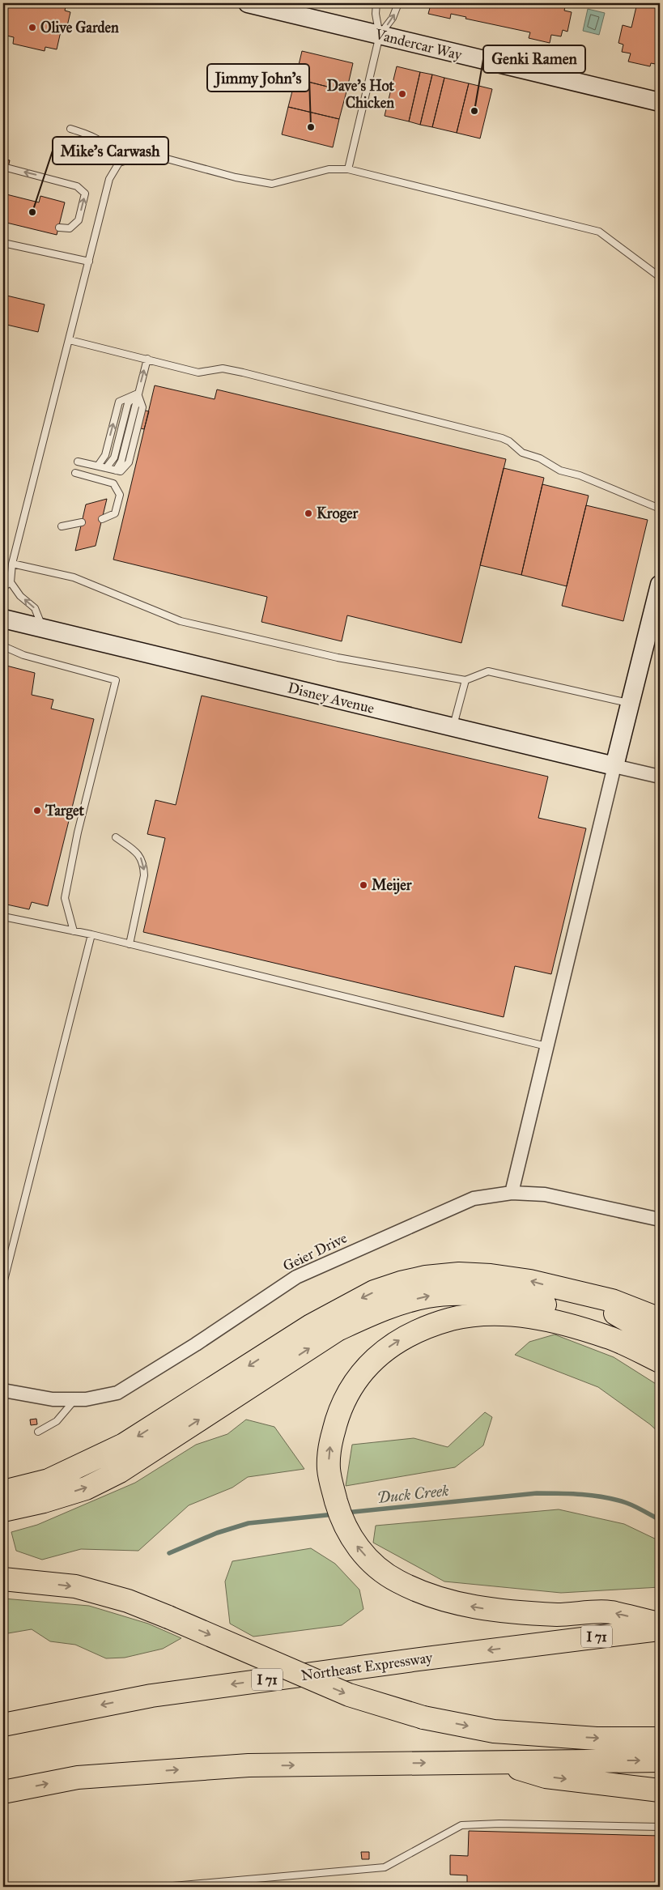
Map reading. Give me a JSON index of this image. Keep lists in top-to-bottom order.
{
  "streets": {
    "highway": ["I 71", "Northeast Expressway"],
    "street": ["Vandercar Way", "Disney Avenue", "Geier Drive"]
  },
  "water": ["Duck Creek"],
  "places": [
    "Olive Garden",
    "Dave's Hot Chicken",
    "Genki Ramen",
    "Jimmy John's",
    "Mike's Carwash",
    "Kroger",
    "Target",
    "Meijer"
  ]
}
